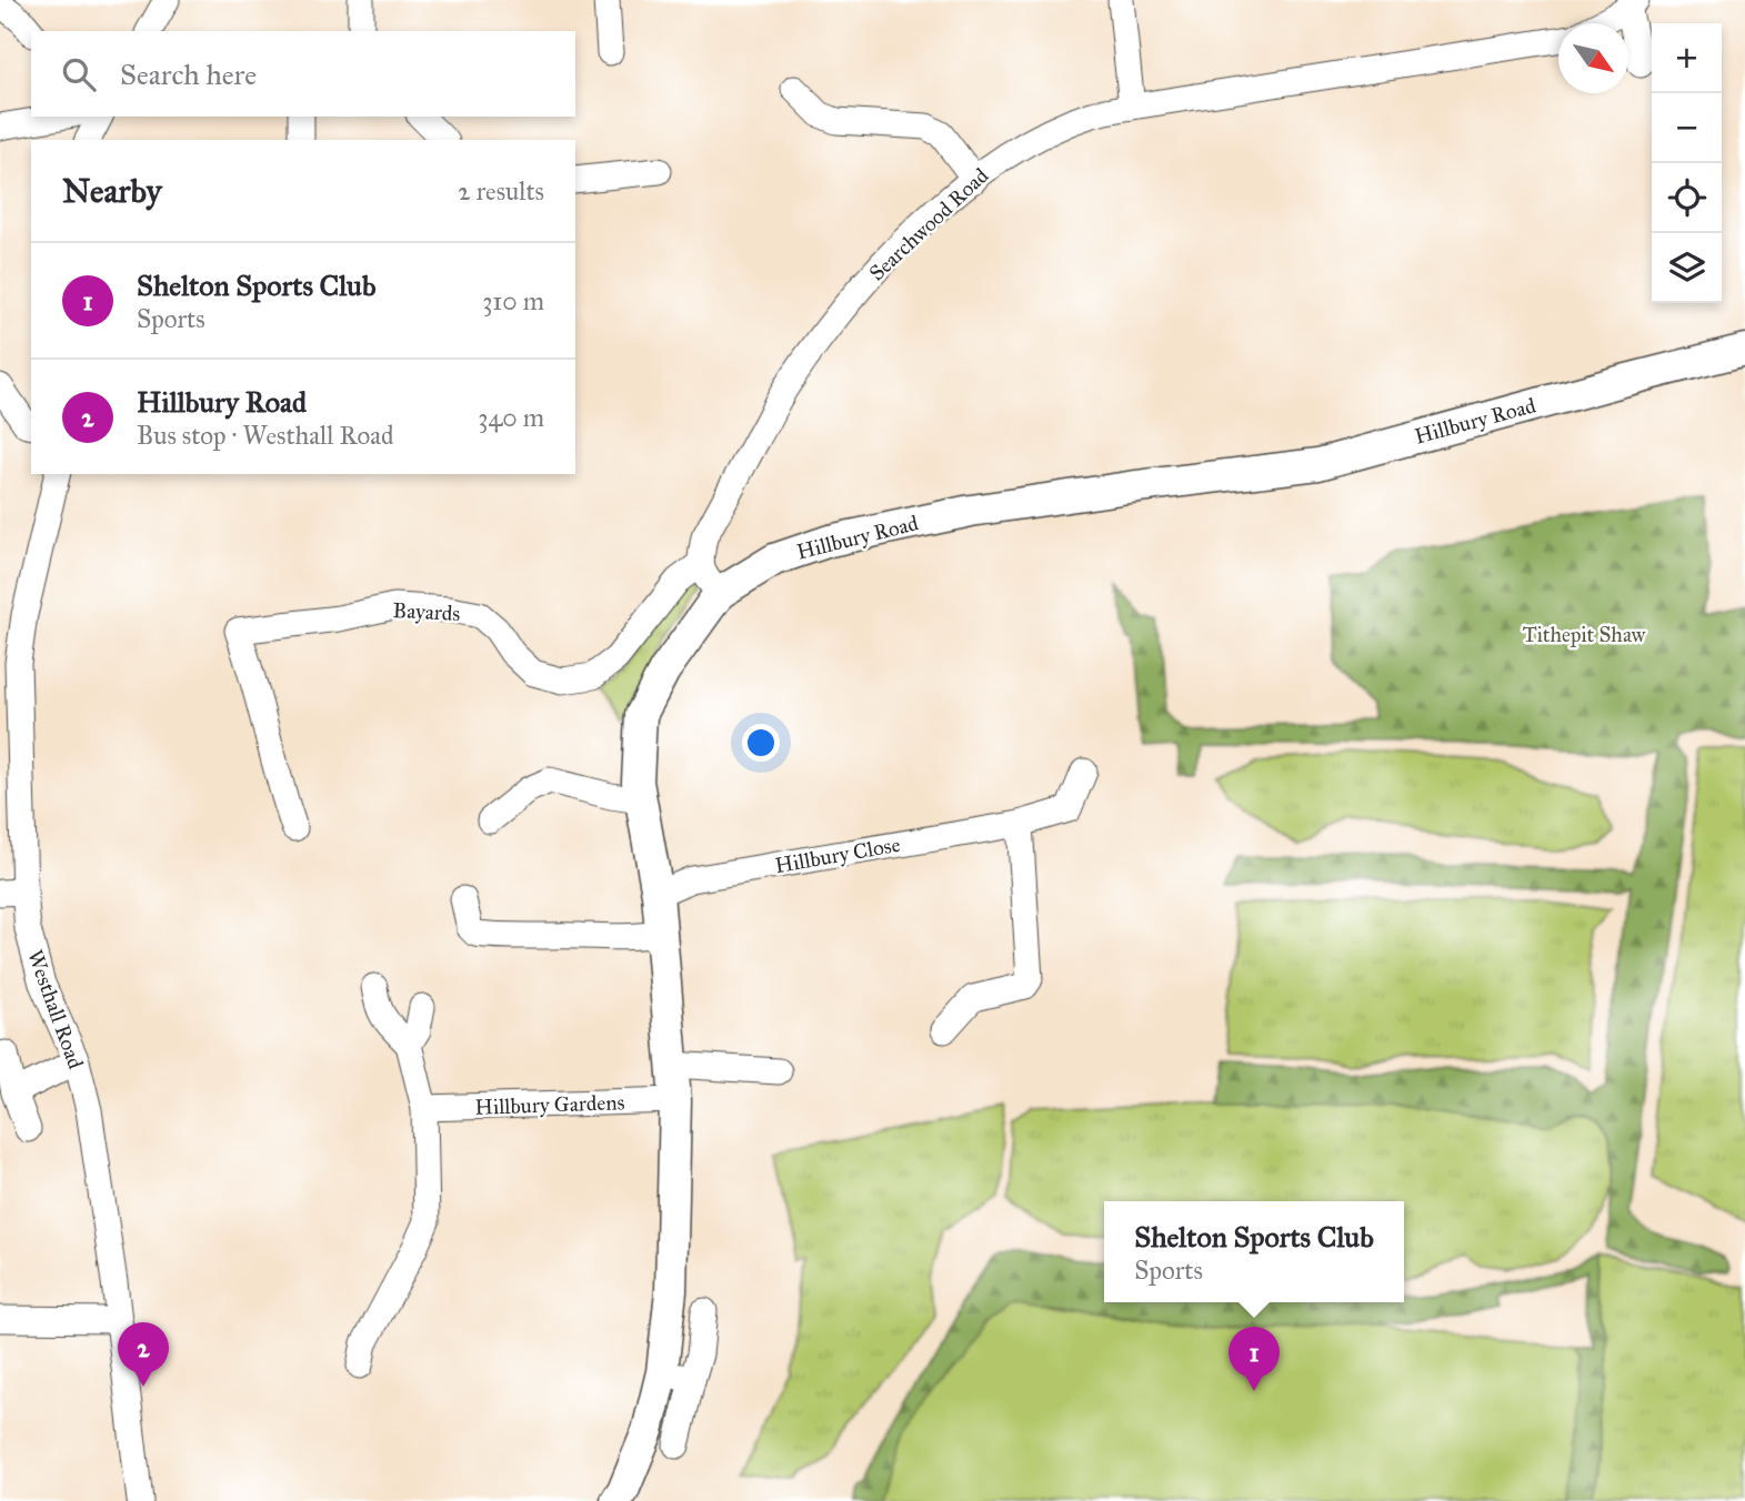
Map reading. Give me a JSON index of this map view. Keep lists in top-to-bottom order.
{
  "streets": {
    "main road": ["Hillbury Road"],
    "street": [
      "Searchwood Road",
      "Bayards",
      "Hillbury Close",
      "Westhall Road",
      "Hillbury Gardens"
    ]
  },
  "crossings": [
    ["Searchwood Road", "Bayards"],
    ["Hillbury Road", "Hillbury Close"],
    ["Hillbury Road", "Hillbury Gardens"]
  ],
  "parks": ["Tithepit Shaw"],
  "north": "bottom right",
  "page": {
    "map_buttons": ["+", "−"],
    "search": "Search here",
    "heading": ["Nearby", "2 results"],
    "list": [
      {
        "mark": "1",
        "name": "Shelton Sports Club",
        "note": "Sports",
        "value": "310 m"
      },
      {
        "mark": "2",
        "name": "Hillbury Road",
        "note": "Bus stop · Westhall Road",
        "value": "340 m"
      }
    ],
    "popup": ["Shelton Sports Club", "Sports"],
    "pins": ["2", "1"]
  }
}
